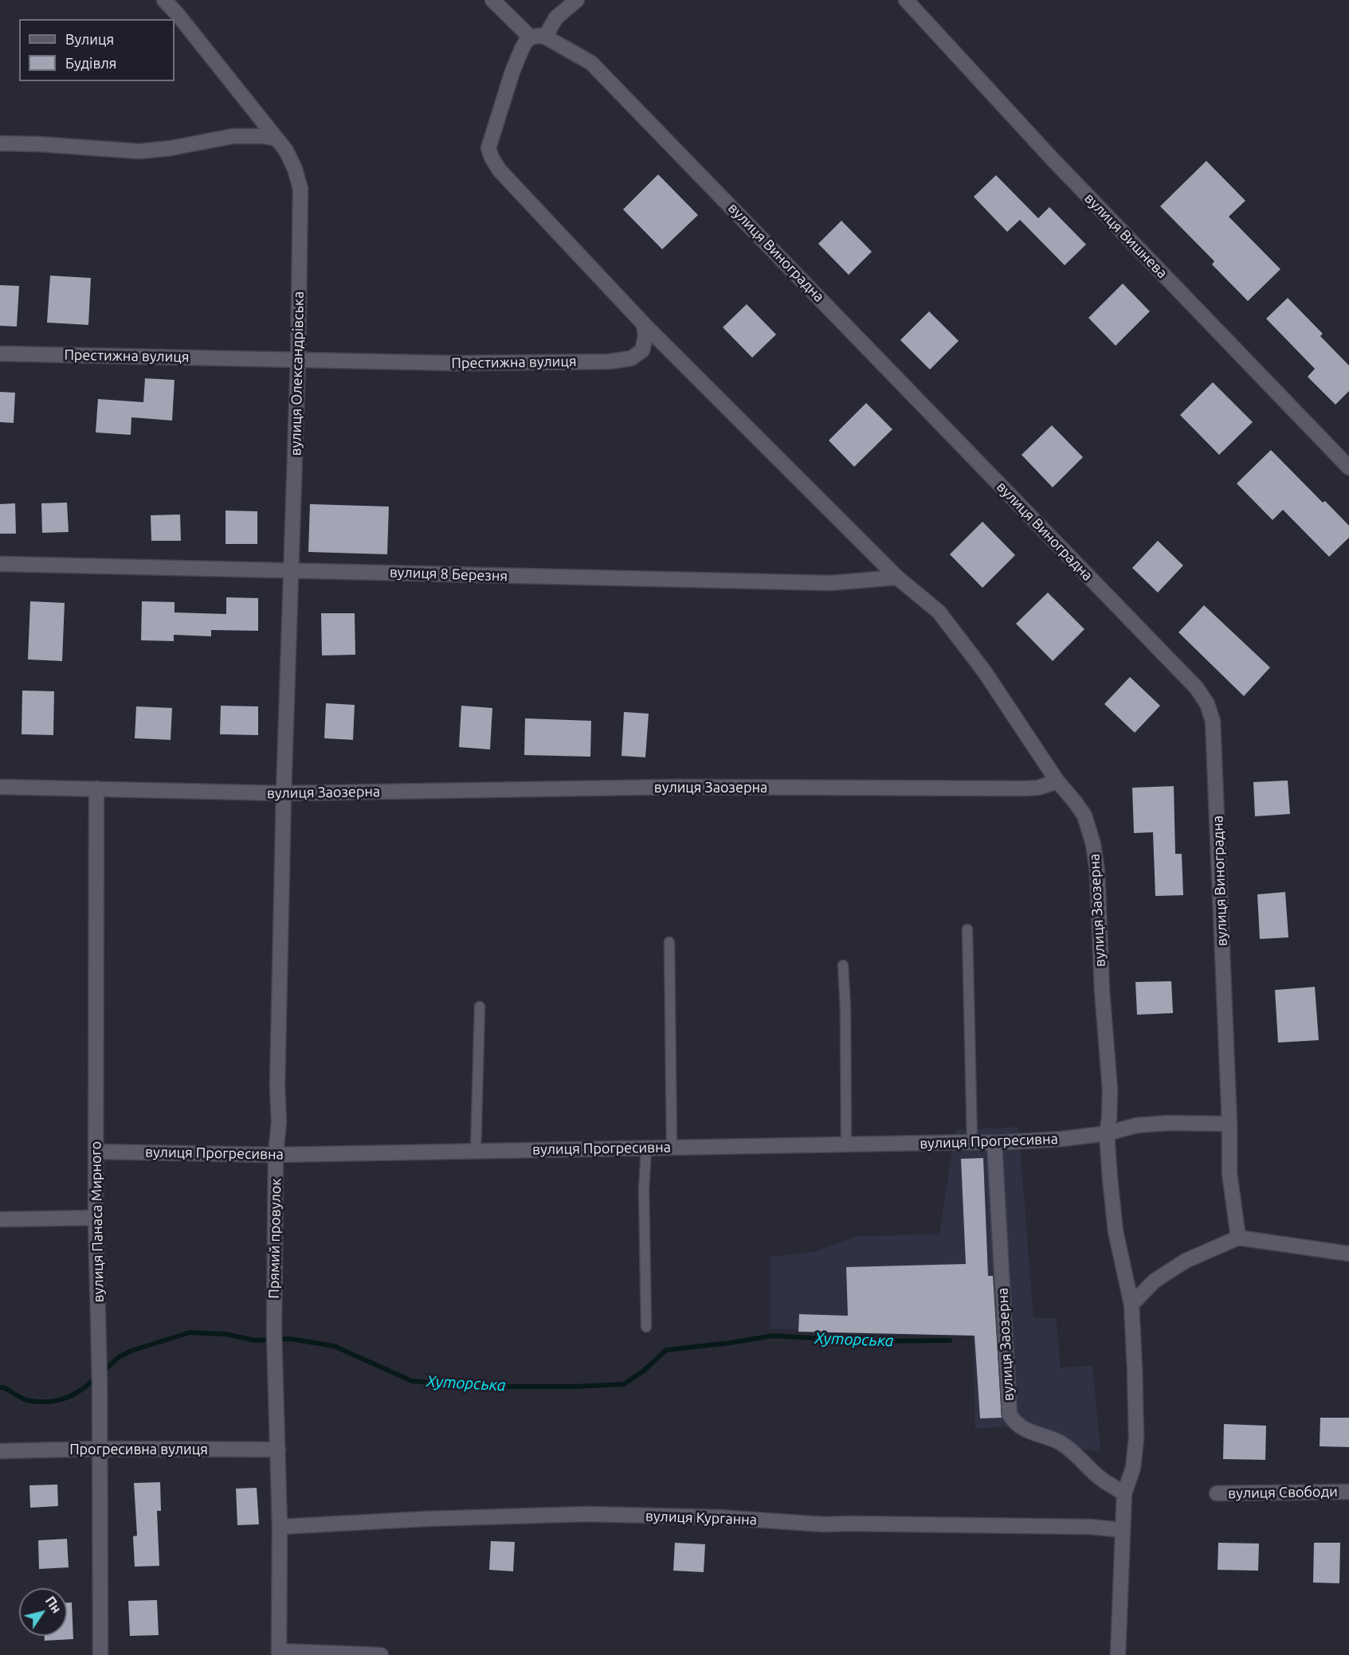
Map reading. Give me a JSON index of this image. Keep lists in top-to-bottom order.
{
  "streets": {
    "street": [
      "вулиця Вишнева",
      "вулиця Виноградна",
      "Престижна вулиця",
      "вулиця Олександрівська",
      "вулиця 8 Березня",
      "вулиця Заозерна",
      "вулиця Прогресивна",
      "вулиця Панаса Мирного",
      "Прямий провулок",
      "Прогресивна вулиця",
      "вулиця Свободи",
      "вулиця Курганна"
    ]
  },
  "crossings": [
    ["вулиця Виноградна", "вулиця Прогресивна"],
    ["Престижна вулиця", "вулиця Олександрівська"],
    ["вулиця Олександрівська", "вулиця 8 Березня"],
    ["вулиця Олександрівська", "вулиця Заозерна"],
    ["вулиця Олександрівська", "Прямий провулок"],
    ["вулиця Заозерна", "вулиця Прогресивна"],
    ["вулиця Заозерна", "вулиця Панаса Мирного"],
    ["вулиця Заозерна", "Прямий провулок"],
    ["вулиця Прогресивна", "вулиця Панаса Мирного"],
    ["вулиця Прогресивна", "Прямий провулок"],
    ["вулиця Панаса Мирного", "Прогресивна вулиця"],
    ["Прямий провулок", "Прогресивна вулиця"],
    ["Прямий провулок", "вулиця Курганна"]
  ],
  "water": ["Хуторська"],
  "legend": ["Вулиця", "Будівля"],
  "north": "top right"
}
